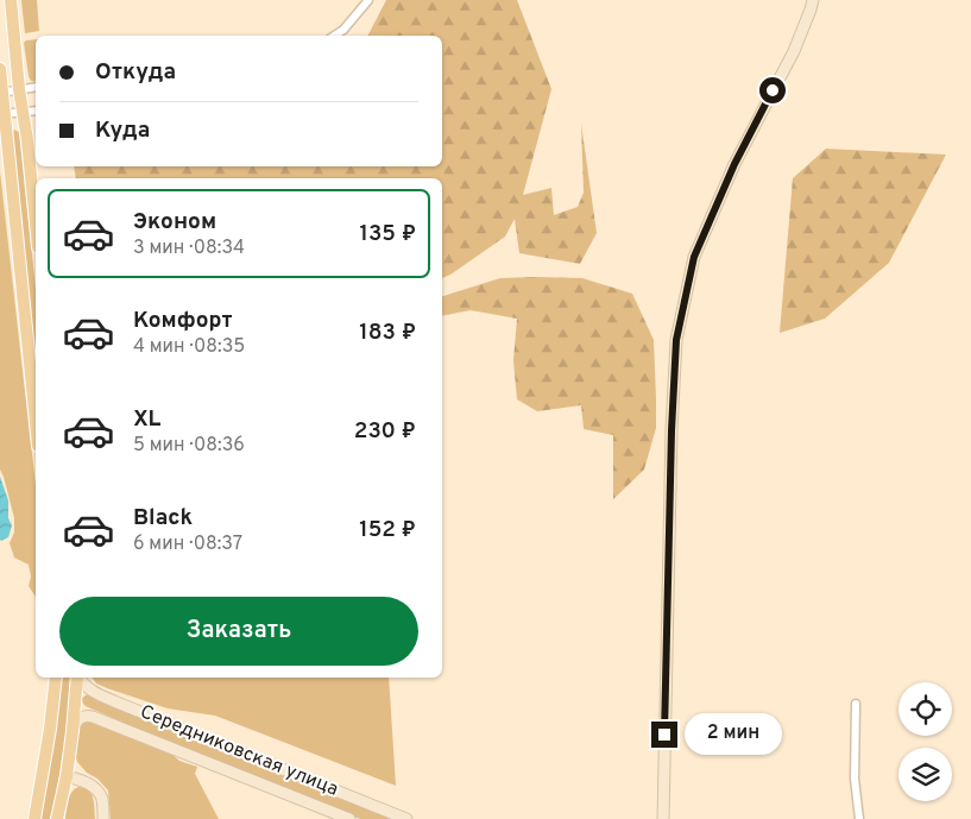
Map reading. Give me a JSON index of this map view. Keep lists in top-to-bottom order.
{
  "streets": {
    "street": ["Середниковская улица"]
  },
  "page": {
    "banner": ["Откуда", "Куда"],
    "list": [
      {
        "name": "Эконом",
        "note": "3 мин · 08:34",
        "value": "135 ₽"
      },
      {
        "name": "Комфорт",
        "note": "4 мин · 08:35",
        "value": "183 ₽"
      },
      {
        "name": "XL",
        "note": "5 мин · 08:36",
        "value": "230 ₽"
      },
      {
        "name": "Black",
        "note": "6 мин · 08:37",
        "value": "152 ₽"
      }
    ],
    "buttons": "Заказать",
    "bubble": "2 мин"
  }
}
